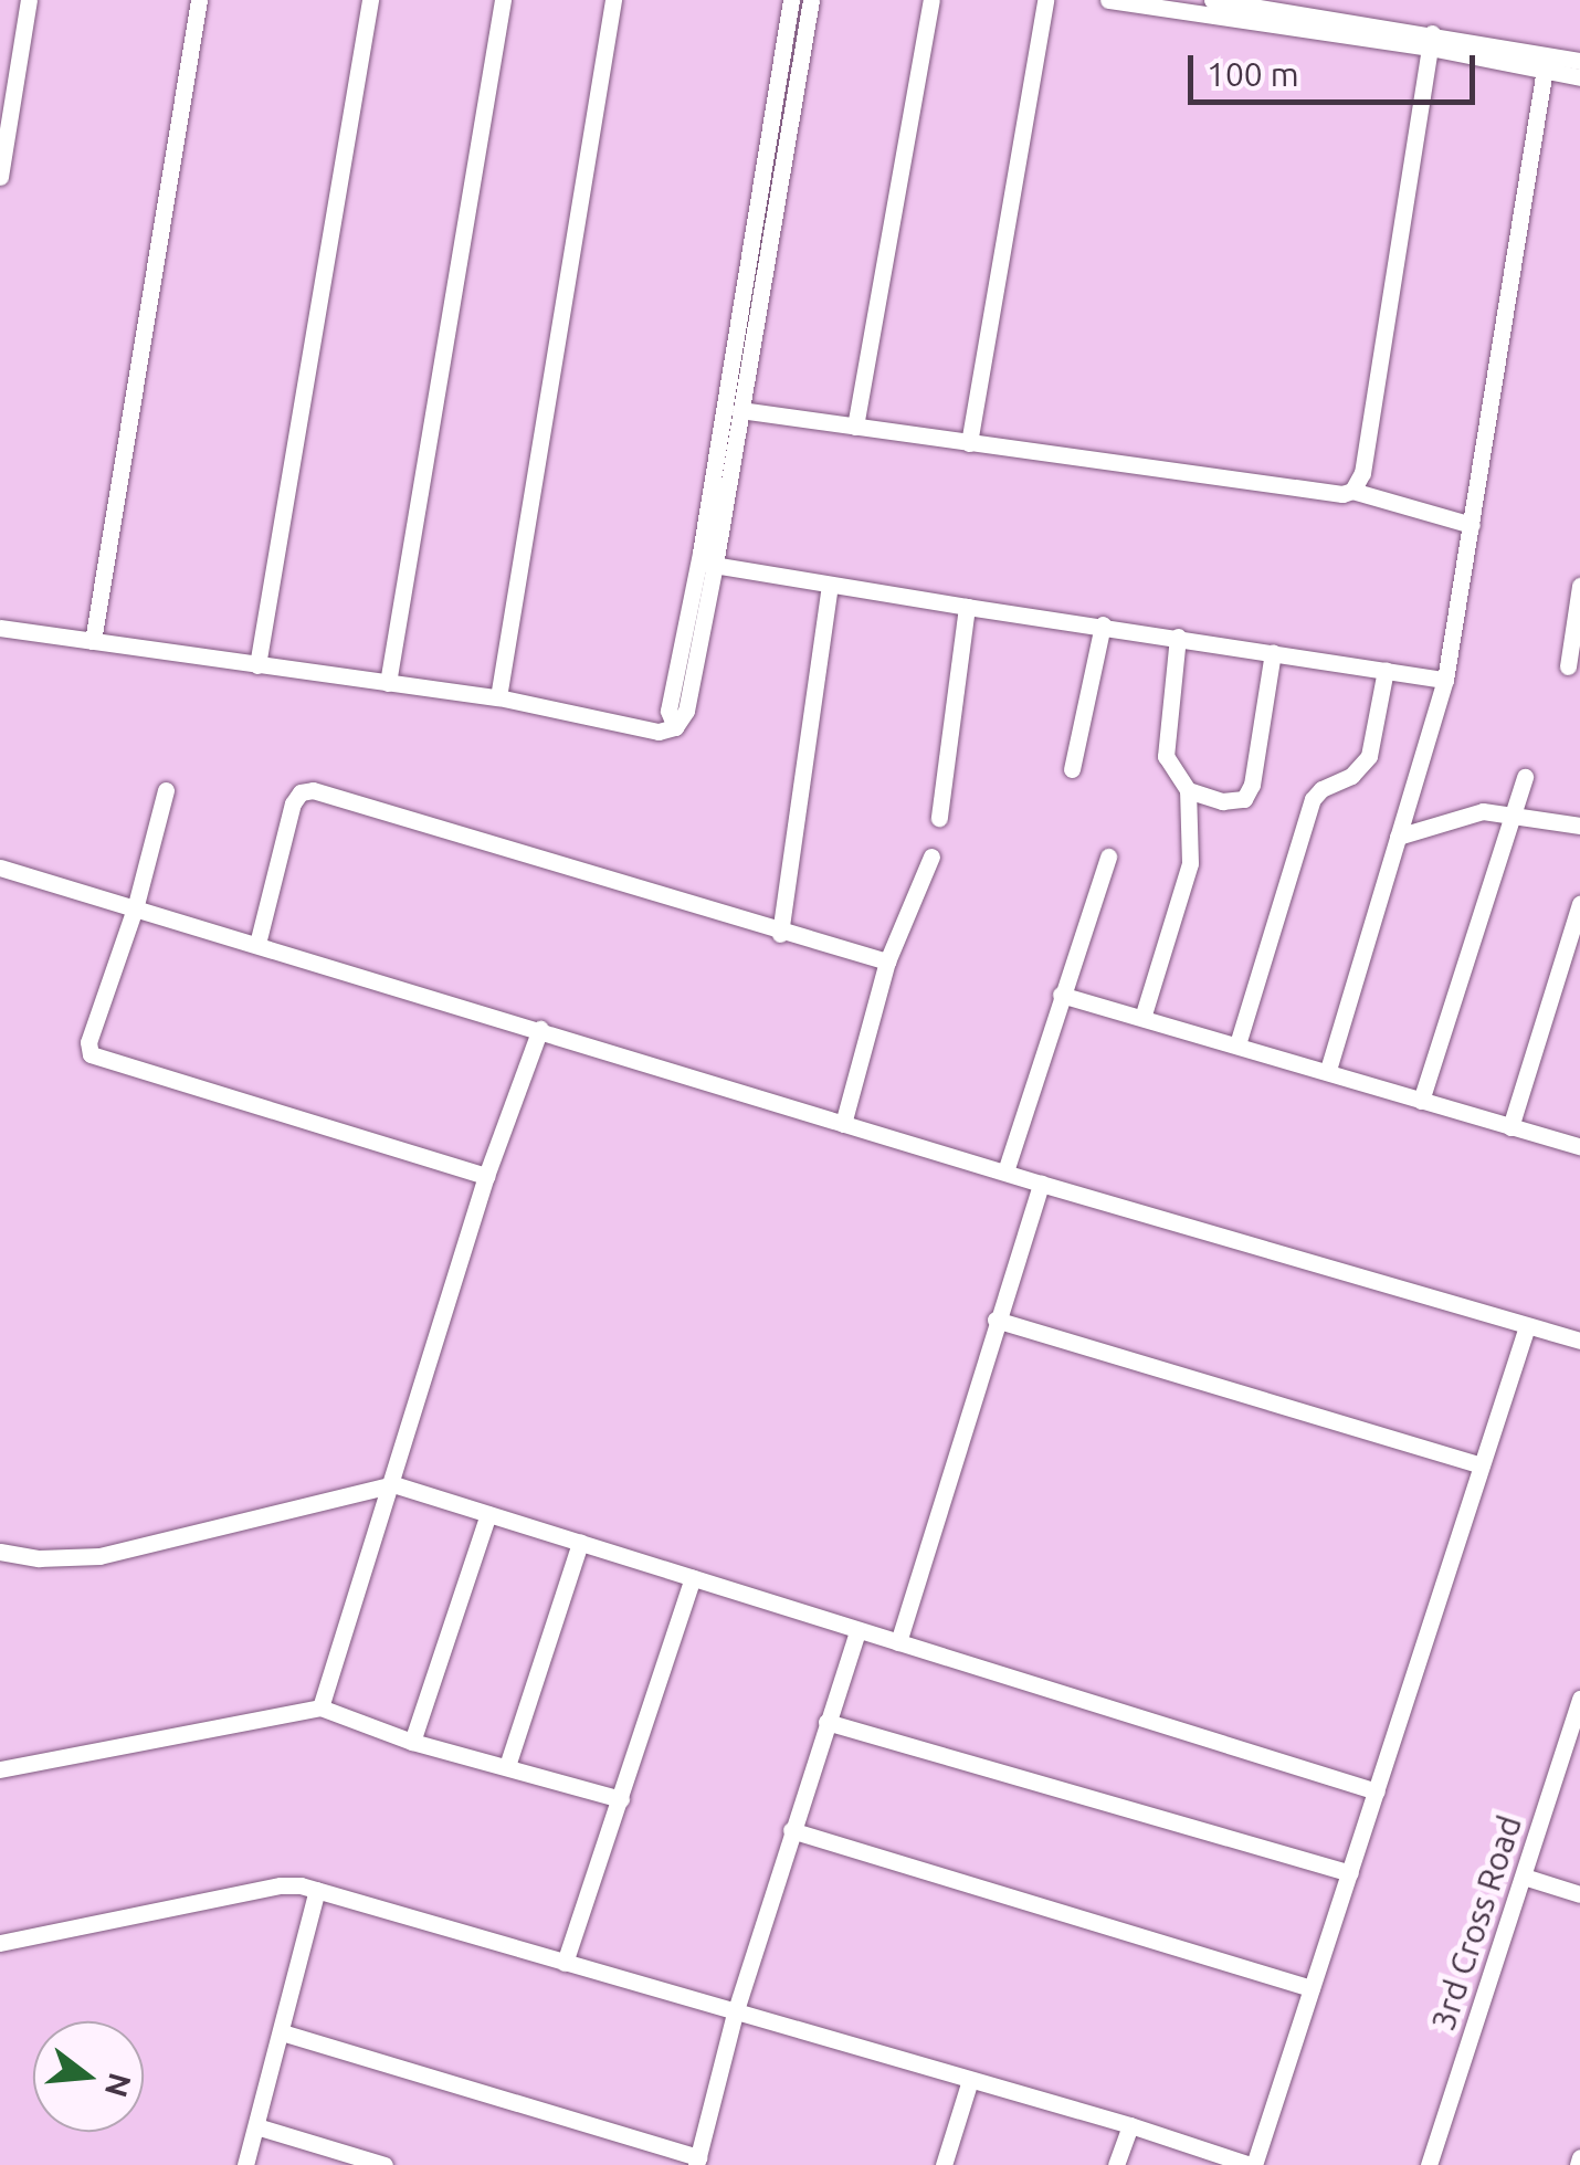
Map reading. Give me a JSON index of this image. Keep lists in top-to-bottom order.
{
  "streets": {
    "street": ["3rd Cross Road"]
  },
  "scale_bar": "100 m",
  "north": "right"
}
